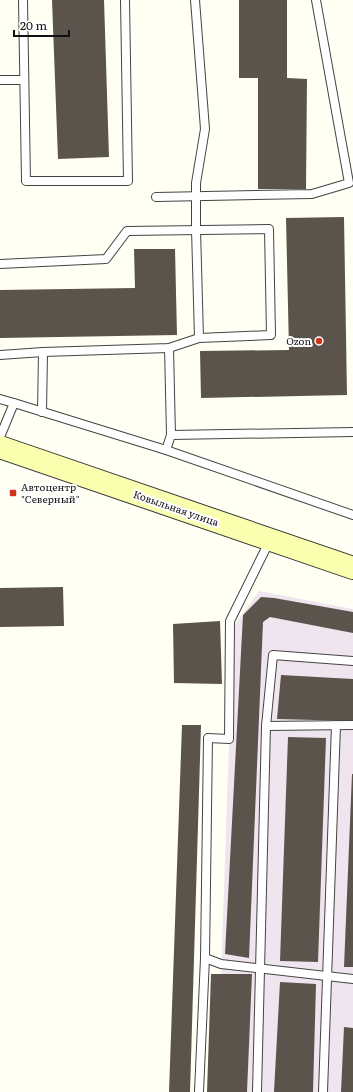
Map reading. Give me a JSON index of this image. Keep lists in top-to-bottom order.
{
  "streets": {
    "main road": ["Ковыльная улица"]
  },
  "places": {
    "other": ["Ozon"],
    "transit": ["Автоцентр \"Северный\""]
  },
  "scale_bar": "20 m"
}
